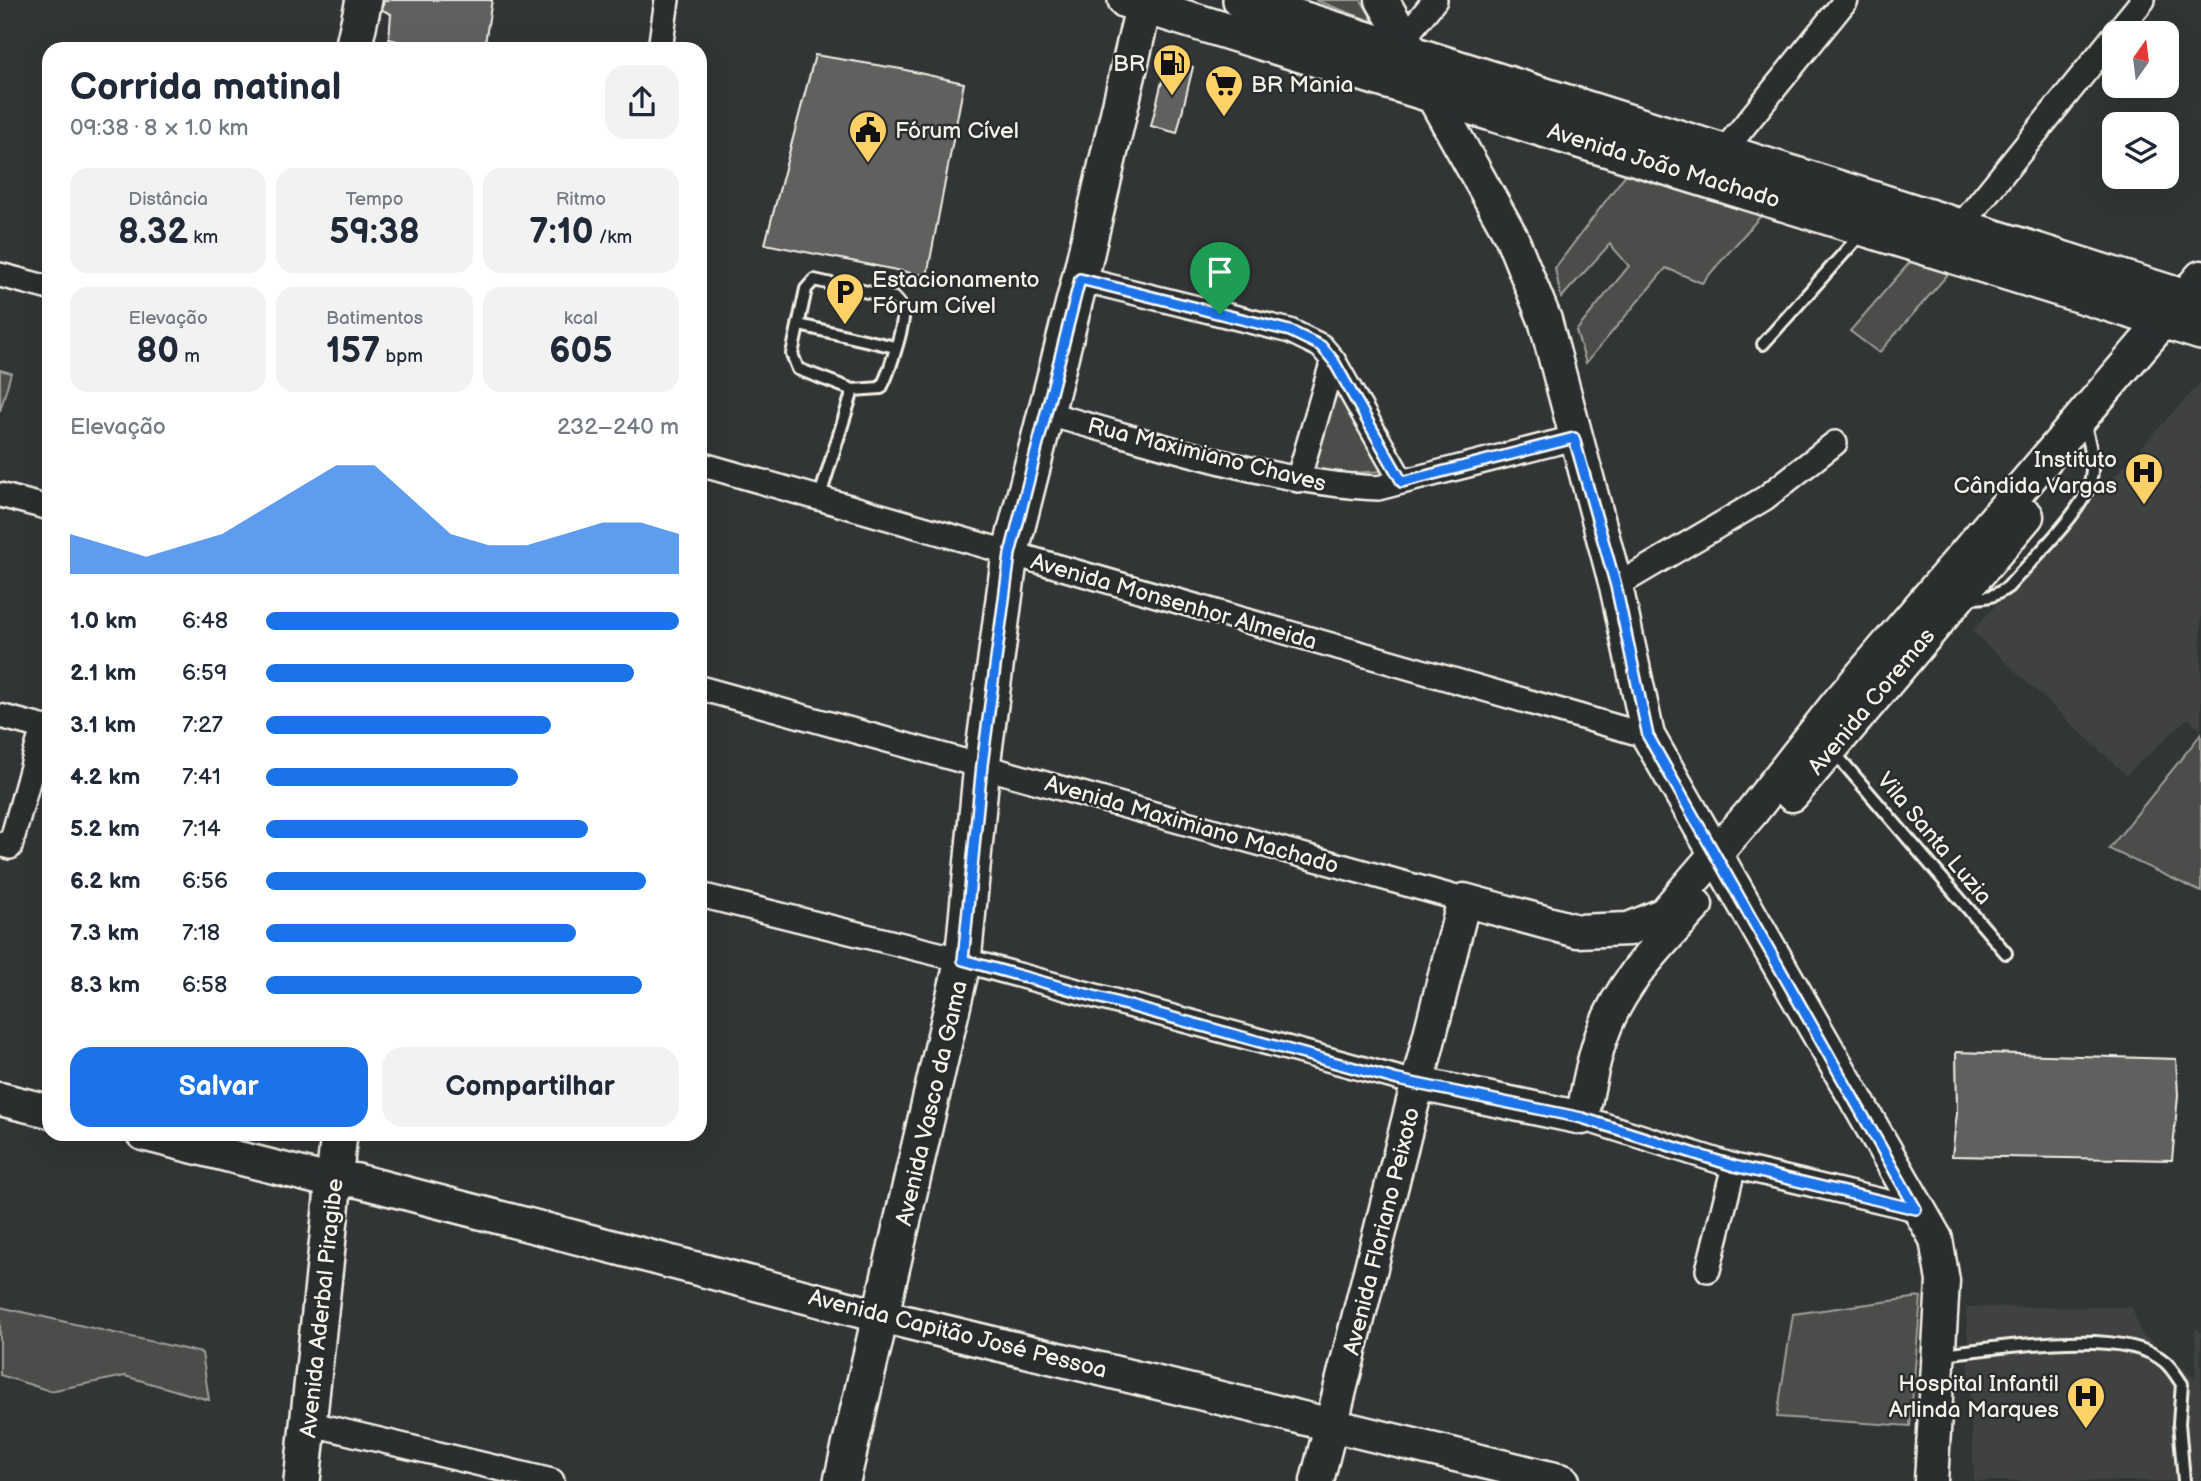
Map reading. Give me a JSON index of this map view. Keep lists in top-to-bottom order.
{
  "streets": {
    "main road": ["Avenida João Machado", "Avenida Vasco da Gama", "Avenida Aderbal Piragibe"],
    "street": [
      "Rua Maximiano Chaves",
      "Avenida Monsenhor Almeida",
      "Avenida Coremas",
      "Avenida Maximiano Machado",
      "Avenida Floriano Peixoto",
      "Avenida Capitão José Pessoa"
    ],
    "lane": ["Vila Santa Luzia"]
  },
  "crossings": [
    ["Avenida João Machado", "Avenida Coremas"],
    ["Avenida João Machado", "Avenida Vasco da Gama"],
    ["Rua Maximiano Chaves", "Avenida Vasco da Gama"],
    ["Avenida Monsenhor Almeida", "Avenida Vasco da Gama"],
    ["Avenida Coremas", "Avenida Maximiano Machado"],
    ["Avenida Coremas", "Vila Santa Luzia"],
    ["Avenida Maximiano Machado", "Avenida Vasco da Gama"],
    ["Avenida Maximiano Machado", "Avenida Floriano Peixoto"],
    ["Avenida Vasco da Gama", "Avenida Capitão José Pessoa"],
    ["Avenida Floriano Peixoto", "Avenida Capitão José Pessoa"],
    ["Avenida Aderbal Piragibe", "Avenida Capitão José Pessoa"]
  ],
  "places": {
    "fuel station": ["BR"],
    "supermarket": ["BR Mania"],
    "public building": ["Fórum Cível"],
    "parking": ["Estacionamento Fórum Cível"],
    "hospital": ["Instituto Cândida Vargas", "Hospital Infantil Arlinda Marques"]
  },
  "north": "top",
  "page": {
    "heading": ["Corrida matinal", "09:38 · 8 × 1.0 km"],
    "stats": [
      ["Distância", "8.32 km"],
      ["Tempo", "59:38"],
      ["Ritmo", "7:10 /km"],
      ["Elevação", "80 m"],
      ["Batimentos", "157 bpm"],
      ["kcal", "605"]
    ],
    "chart": ["Elevação", "232–240 m"],
    "list": [
      {
        "name": "1.0 km",
        "note": "6:48"
      },
      {
        "name": "2.1 km",
        "note": "6:59"
      },
      {
        "name": "3.1 km",
        "note": "7:27"
      },
      {
        "name": "4.2 km",
        "note": "7:41"
      },
      {
        "name": "5.2 km",
        "note": "7:14"
      },
      {
        "name": "6.2 km",
        "note": "6:56"
      },
      {
        "name": "7.3 km",
        "note": "7:18"
      },
      {
        "name": "8.3 km",
        "note": "6:58"
      }
    ],
    "buttons": ["Salvar", "Compartilhar"]
  }
}
